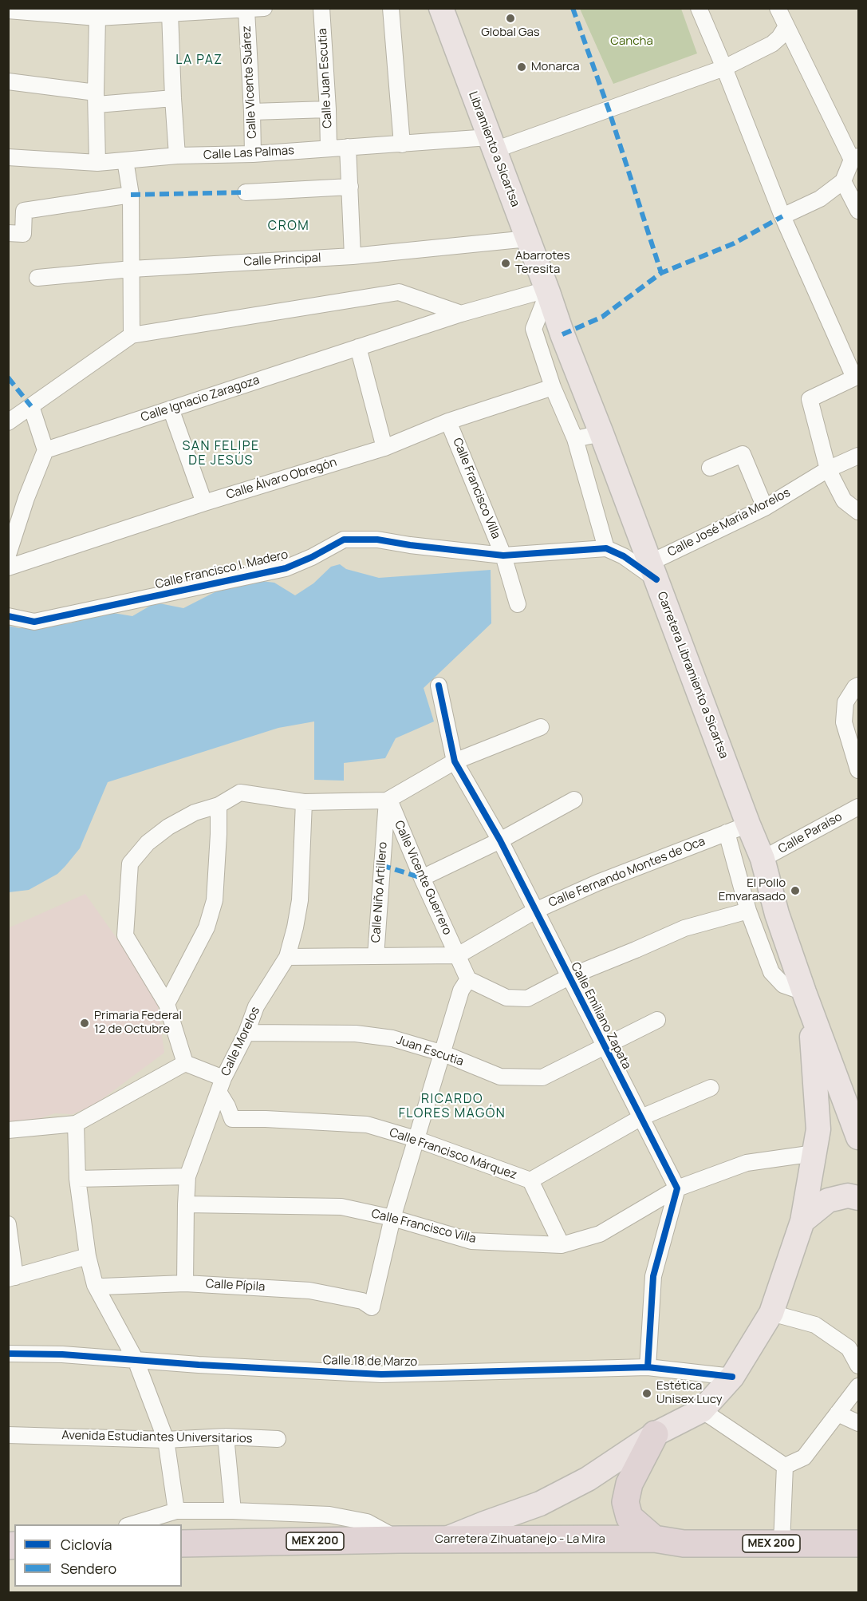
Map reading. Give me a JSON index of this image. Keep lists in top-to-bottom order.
{
  "streets": {
    "highway": ["Carretera Zihuatanejo - La Mira", "MEX 200"],
    "main road": ["Libramiento a Sicartsa", "Carretera Libramiento a Sicartsa"],
    "street": [
      "Calle Juan Escutia",
      "Calle Vicente Suárez",
      "Calle Las Palmas",
      "Calle Principal",
      "Calle Ignacio Zaragoza",
      "Calle Álvaro Obregón",
      "Calle Francisco Villa",
      "Calle José María Morelos",
      "Calle Francisco I. Madero",
      "Calle Paraíso",
      "Calle Fernando Montes de Oca",
      "Calle Vicente Guerrero",
      "Calle Niño Artillero",
      "Calle Emiliano Zapata",
      "Calle Morelos",
      "Juan Escutia",
      "Calle Francisco Márquez",
      "Calle Pípila",
      "Calle 18 de Marzo",
      "Avenida Estudiantes Universitarios"
    ]
  },
  "crossings": [
    ["Calle Juan Escutia", "Calle Las Palmas"],
    ["Calle Vicente Suárez", "Calle Las Palmas"],
    ["Libramiento a Sicartsa", "Calle Las Palmas"],
    ["Libramiento a Sicartsa", "Calle Principal"],
    ["Libramiento a Sicartsa", "Calle Ignacio Zaragoza"],
    ["Libramiento a Sicartsa", "Carretera Libramiento a Sicartsa"],
    ["Calle Ignacio Zaragoza", "Carretera Libramiento a Sicartsa"],
    ["Calle Álvaro Obregón", "Calle Francisco Villa"],
    ["Calle Francisco Villa", "Calle Francisco I. Madero"],
    ["Calle Francisco Villa", "Calle Emiliano Zapata"],
    ["Calle Francisco Villa", "Calle Morelos"],
    ["Calle Francisco Villa", "Calle Pípila"],
    ["Calle José María Morelos", "Carretera Libramiento a Sicartsa"],
    ["Carretera Libramiento a Sicartsa", "Calle Paraíso"],
    ["Carretera Libramiento a Sicartsa", "Calle Fernando Montes de Oca"],
    ["Calle Fernando Montes de Oca", "Calle Vicente Guerrero"],
    ["Calle Fernando Montes de Oca", "Calle Niño Artillero"],
    ["Calle Fernando Montes de Oca", "Calle Emiliano Zapata"],
    ["Calle Fernando Montes de Oca", "Calle Morelos"],
    ["Calle Vicente Guerrero", "Calle Niño Artillero"],
    ["Calle Emiliano Zapata", "Juan Escutia"],
    ["Calle Emiliano Zapata", "Calle Francisco Márquez"],
    ["Calle Morelos", "Juan Escutia"],
    ["Calle Morelos", "Calle Francisco Márquez"],
    ["Calle Morelos", "Calle Pípila"]
  ],
  "districts": [
    "LA PAZ",
    "CROM",
    "SAN FELIPE DE JESÚS",
    "RICARDO FLORES MAGÓN"
  ],
  "parks": ["Cancha"],
  "places": [
    "Global Gas",
    "Monarca",
    "Abarrotes Teresita",
    "El Pollo Emvarasado",
    "Primaria Federal 12 de Octubre",
    "Estética Unisex Lucy"
  ],
  "legend": ["Ciclovía", "Sendero"]
}
